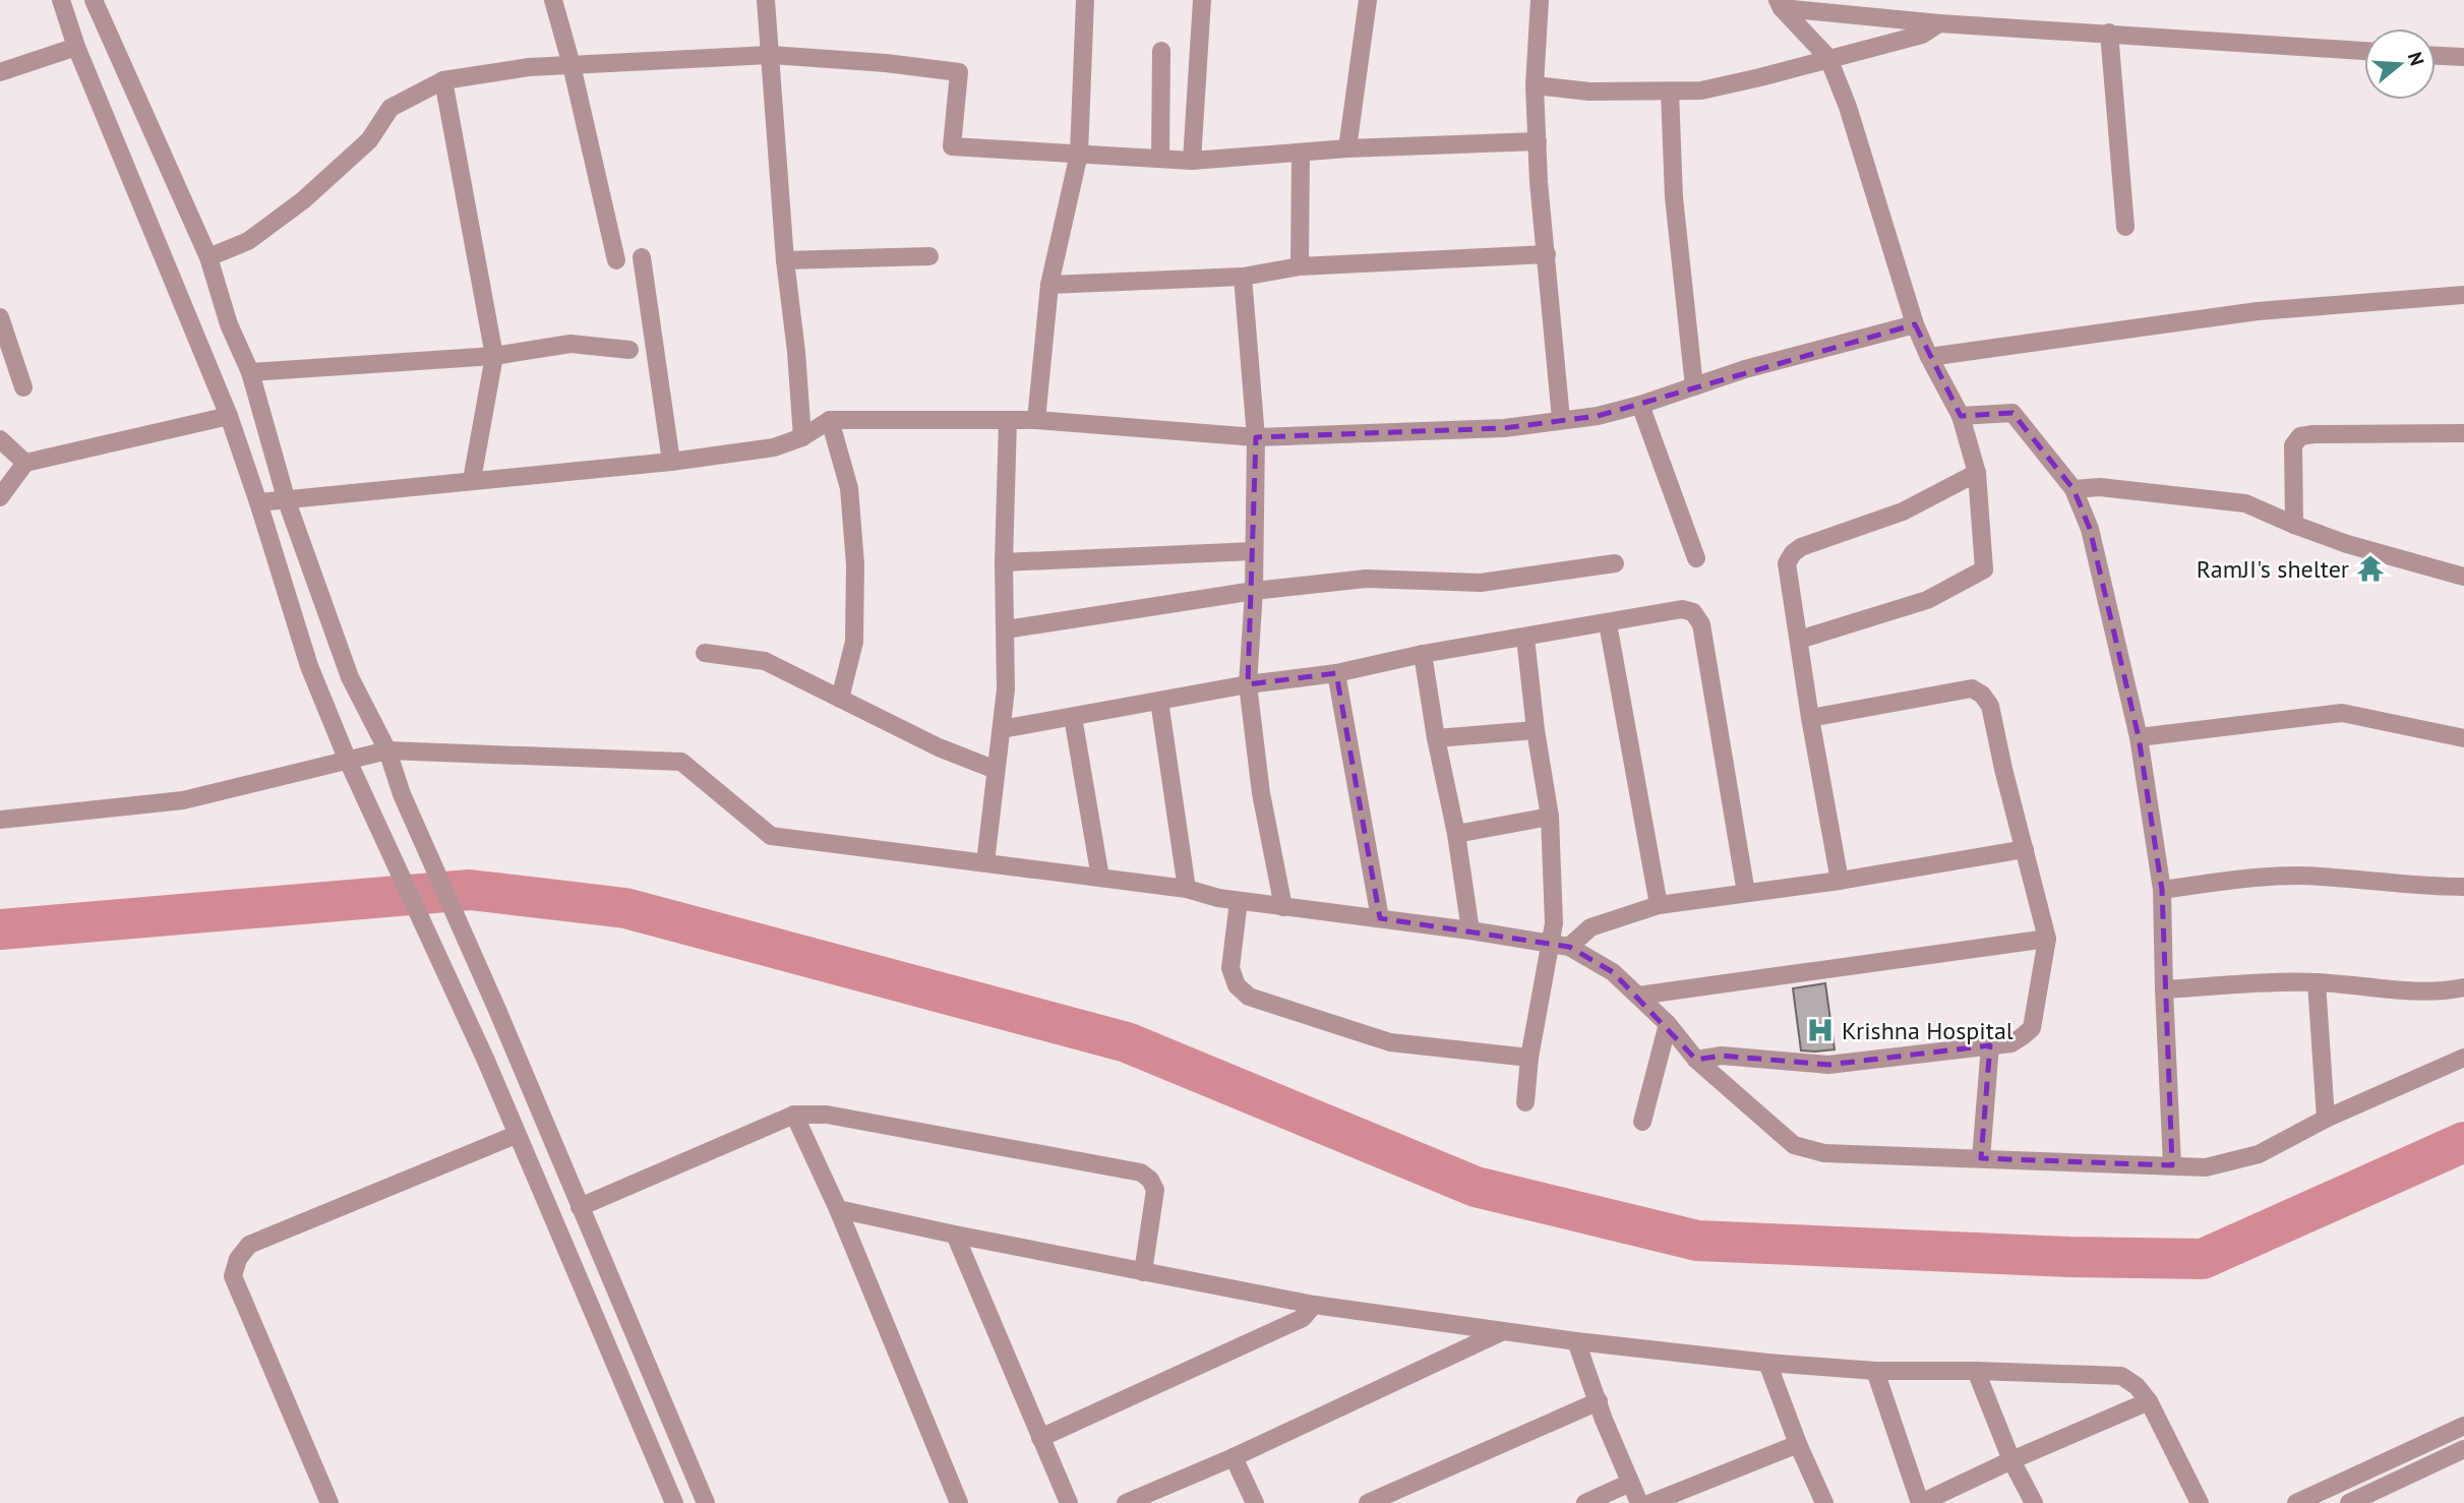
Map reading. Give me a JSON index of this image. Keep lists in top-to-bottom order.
{
  "places": {
    "temple": ["RamJI's shelter"],
    "hospital": ["Krishna Hospital"]
  },
  "north": "right"
}
